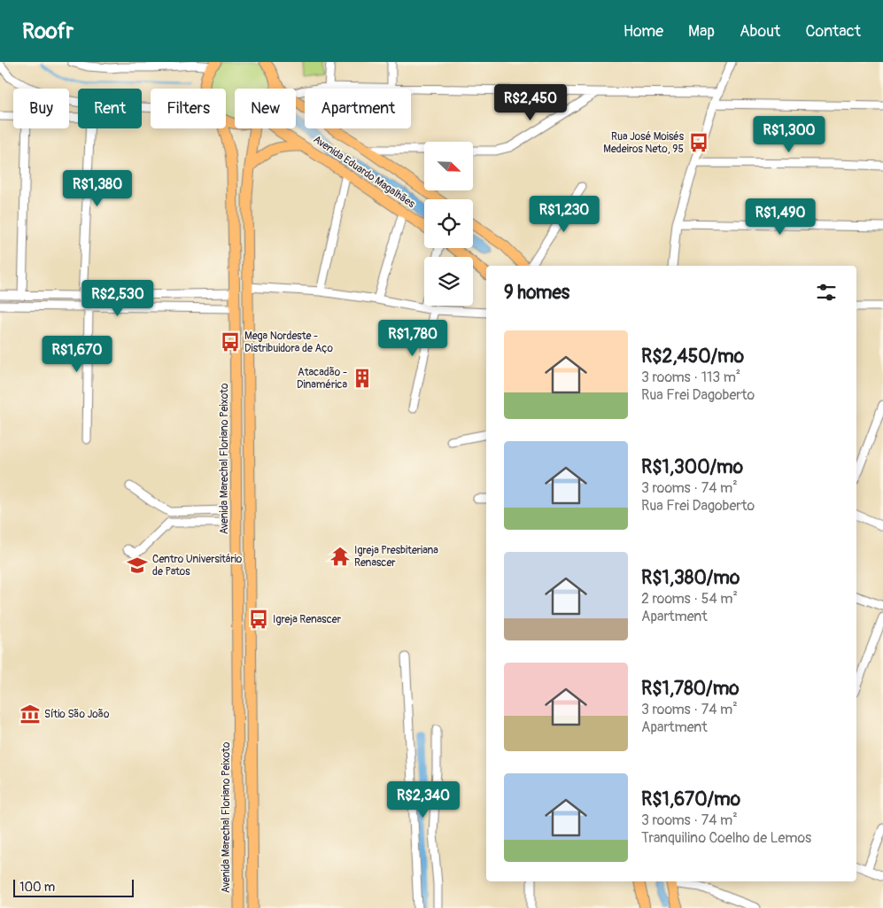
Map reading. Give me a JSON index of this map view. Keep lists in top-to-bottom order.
{
  "streets": {
    "main road": ["Avenida Eduardo Magalhães", "Avenida Marechal Floriano Peixoto"]
  },
  "places": {
    "bus stop": ["Rua José Moisés Medeiros Neto, 95", "Mega Nordeste - Distribuidora de Aço", "Igreja Renascer"],
    "building": ["Atacadão - Dinamérica"],
    "temple": ["Igreja Presbiteriana Renascer"],
    "school or university": ["Centro Universitário de Patos"],
    "museum": ["Sítio São João"]
  },
  "scale_bar": "100 m",
  "north": "bottom right",
  "page": {
    "header": "Roofr",
    "nav": [
      "Home",
      "Map",
      "About",
      "Contact"
    ],
    "price": [
      "R$2,450",
      "R$1,300",
      "R$1,380",
      "R$1,230",
      "R$1,490",
      "R$2,530",
      "R$1,780",
      "R$1,670",
      "R$2,340"
    ],
    "chip": [
      "Buy",
      "Rent",
      "Filters",
      "New",
      "Apartment"
    ],
    "heading": "9 homes",
    "list": [
      {
        "name": "R$2,450/mo",
        "note": "3 rooms · 113 m² · Rua Frei Dagoberto"
      },
      {
        "name": "R$1,300/mo",
        "note": "3 rooms · 74 m² · Rua Frei Dagoberto"
      },
      {
        "name": "R$1,380/mo",
        "note": "2 rooms · 54 m² · Apartment"
      },
      {
        "name": "R$1,780/mo",
        "note": "3 rooms · 74 m² · Apartment"
      },
      {
        "name": "R$1,670/mo",
        "note": "3 rooms · 74 m² · Tranquilino Coelho de Lemos"
      }
    ],
    "scale": "100 m"
  }
}
